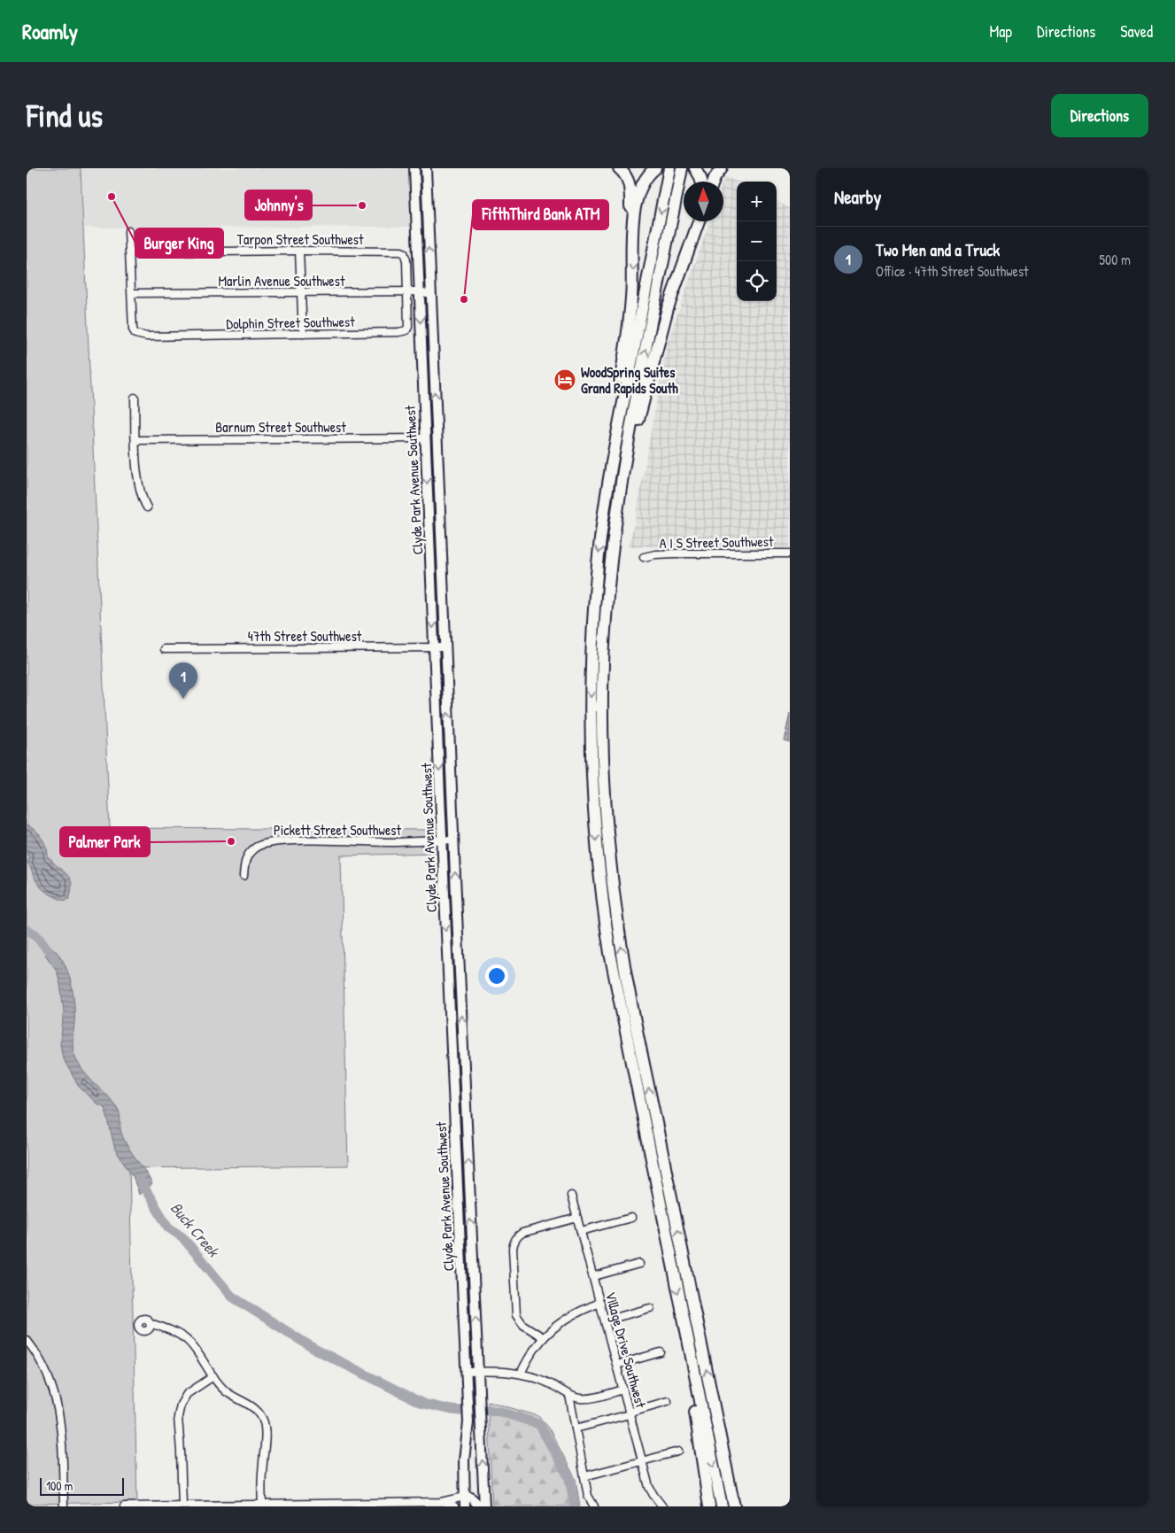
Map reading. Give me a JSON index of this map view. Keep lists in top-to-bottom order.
{
  "streets": {
    "main road": ["Clyde Park Avenue Southwest"],
    "street": [
      "Tarpon Street Southwest",
      "Marlin Avenue Southwest",
      "Dolphin Street Southwest",
      "Barnum Street Southwest",
      "A I S Street Southwest",
      "47th Street Southwest",
      "Pickett Street Southwest",
      "Village Drive Southwest"
    ]
  },
  "crossings": [
    ["Tarpon Street Southwest", "Marlin Avenue Southwest"],
    ["Tarpon Street Southwest", "Dolphin Street Southwest"],
    ["Marlin Avenue Southwest", "Dolphin Street Southwest"],
    ["Marlin Avenue Southwest", "Clyde Park Avenue Southwest"],
    ["Barnum Street Southwest", "Clyde Park Avenue Southwest"],
    ["Clyde Park Avenue Southwest", "47th Street Southwest"],
    ["Clyde Park Avenue Southwest", "Pickett Street Southwest"]
  ],
  "water": ["Buck Creek"],
  "places": {
    "other": [
      "Burger King",
      "Johnny's",
      "FifthThird Bank ATM",
      "Palmer Park"
    ],
    "hotel": ["WoodSpring Suites Grand Rapids South"]
  },
  "scale_bar": "100 m",
  "north": "top",
  "page": {
    "header": "Roamly",
    "nav": ["Map", "Directions", "Saved"],
    "buttons": "Directions",
    "title": "Find us",
    "heading": "Nearby",
    "map_buttons": ["+", "−"],
    "list": [
      {
        "mark": "1",
        "name": "Two Men and a Truck",
        "note": "Office · 47th Street Southwest",
        "value": "500 m"
      }
    ],
    "pins": "1",
    "scale": "100 m"
  }
}
